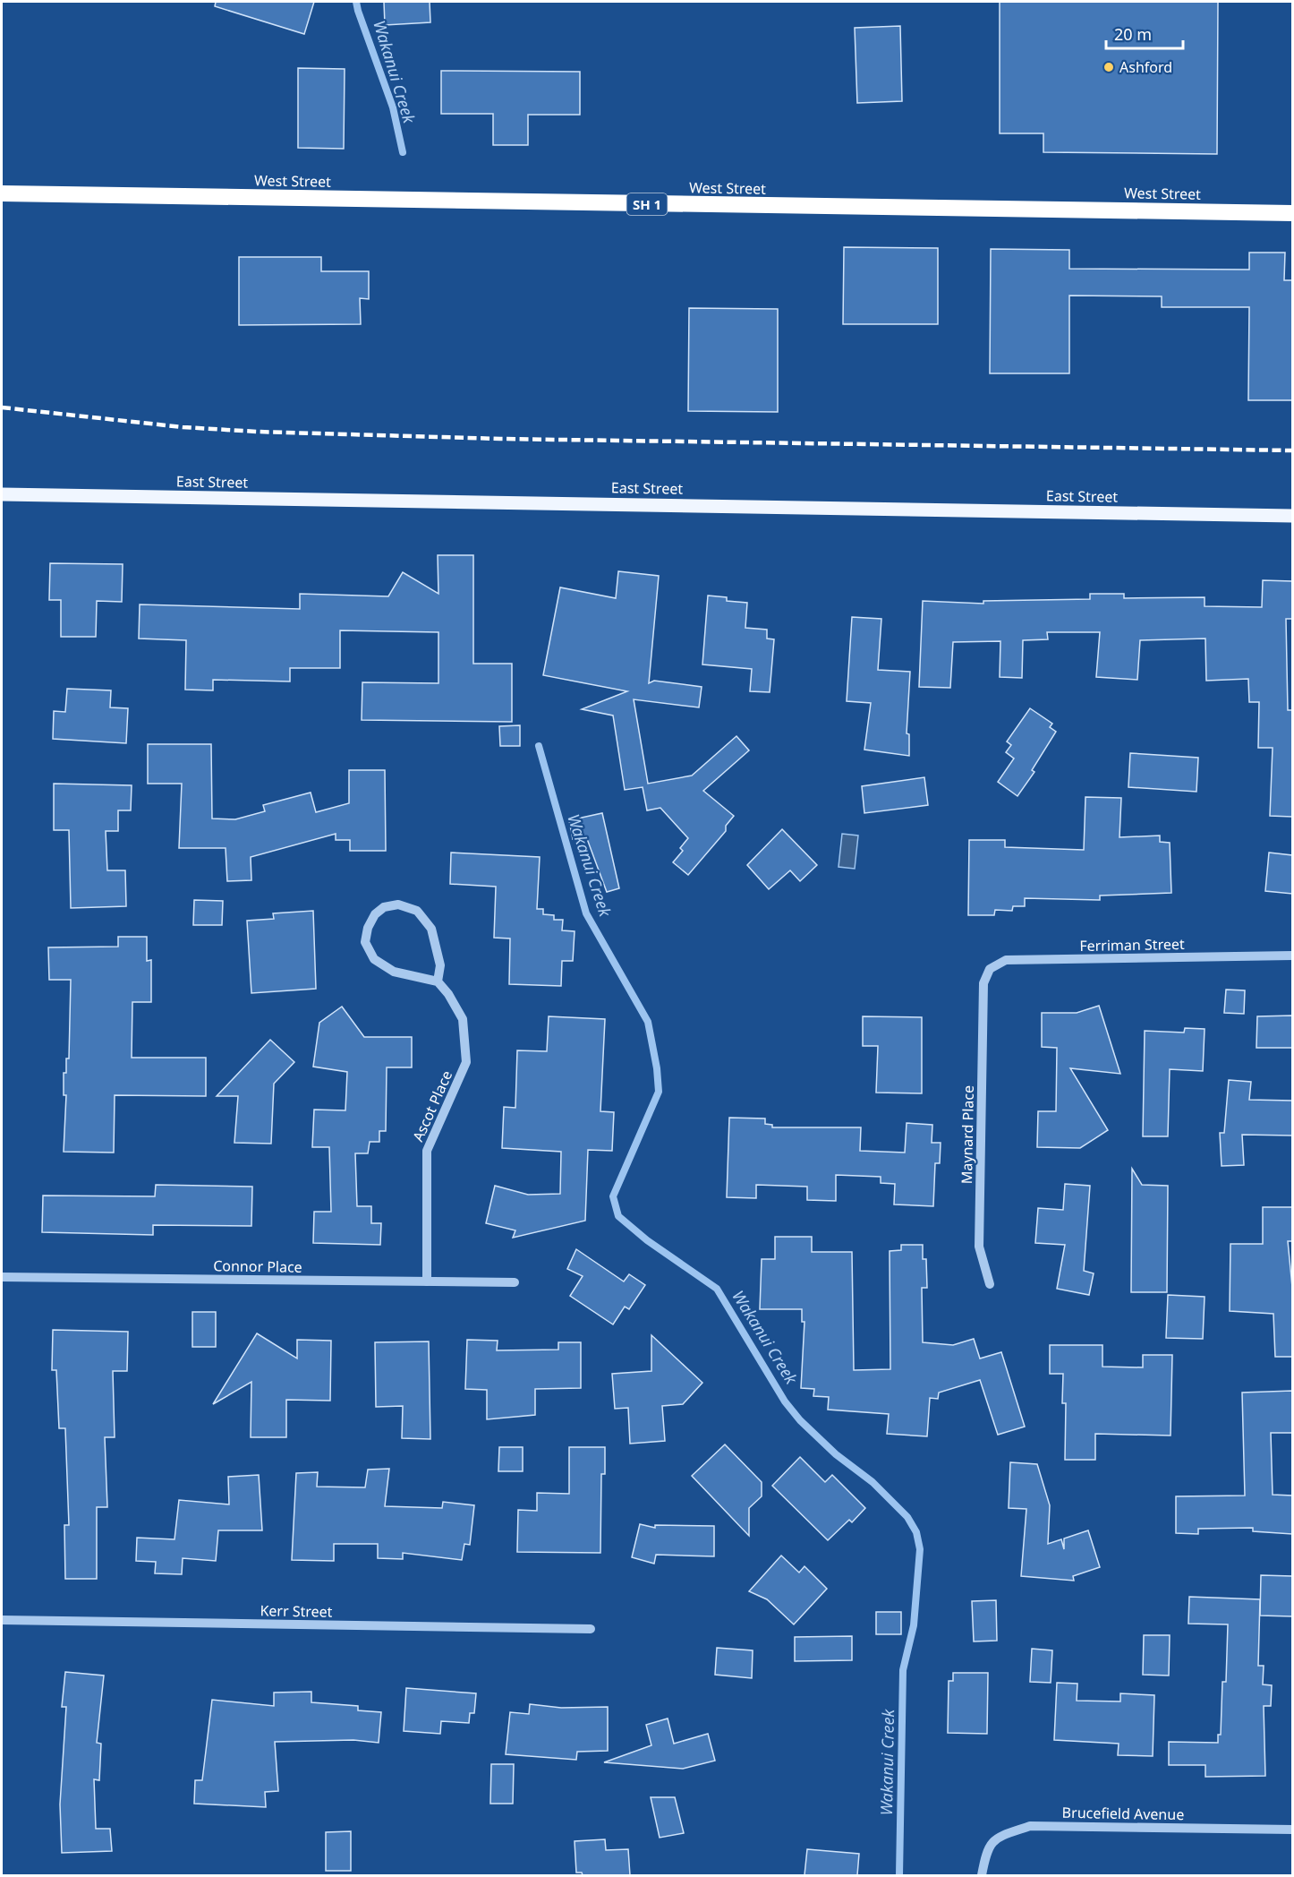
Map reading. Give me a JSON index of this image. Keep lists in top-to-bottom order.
{
  "streets": {
    "highway": ["West Street", "SH 1"],
    "main road": ["East Street"],
    "street": [
      "Ferriman Street",
      "Ascot Place",
      "Maynard Place",
      "Connor Place",
      "Kerr Street",
      "Brucefield Avenue"
    ]
  },
  "crossings": [
    ["Ferriman Street", "Maynard Place"],
    ["Ascot Place", "Connor Place"]
  ],
  "water": ["Wakanui Creek"],
  "places": ["Ashford"],
  "scale_bar": "20 m"
}
